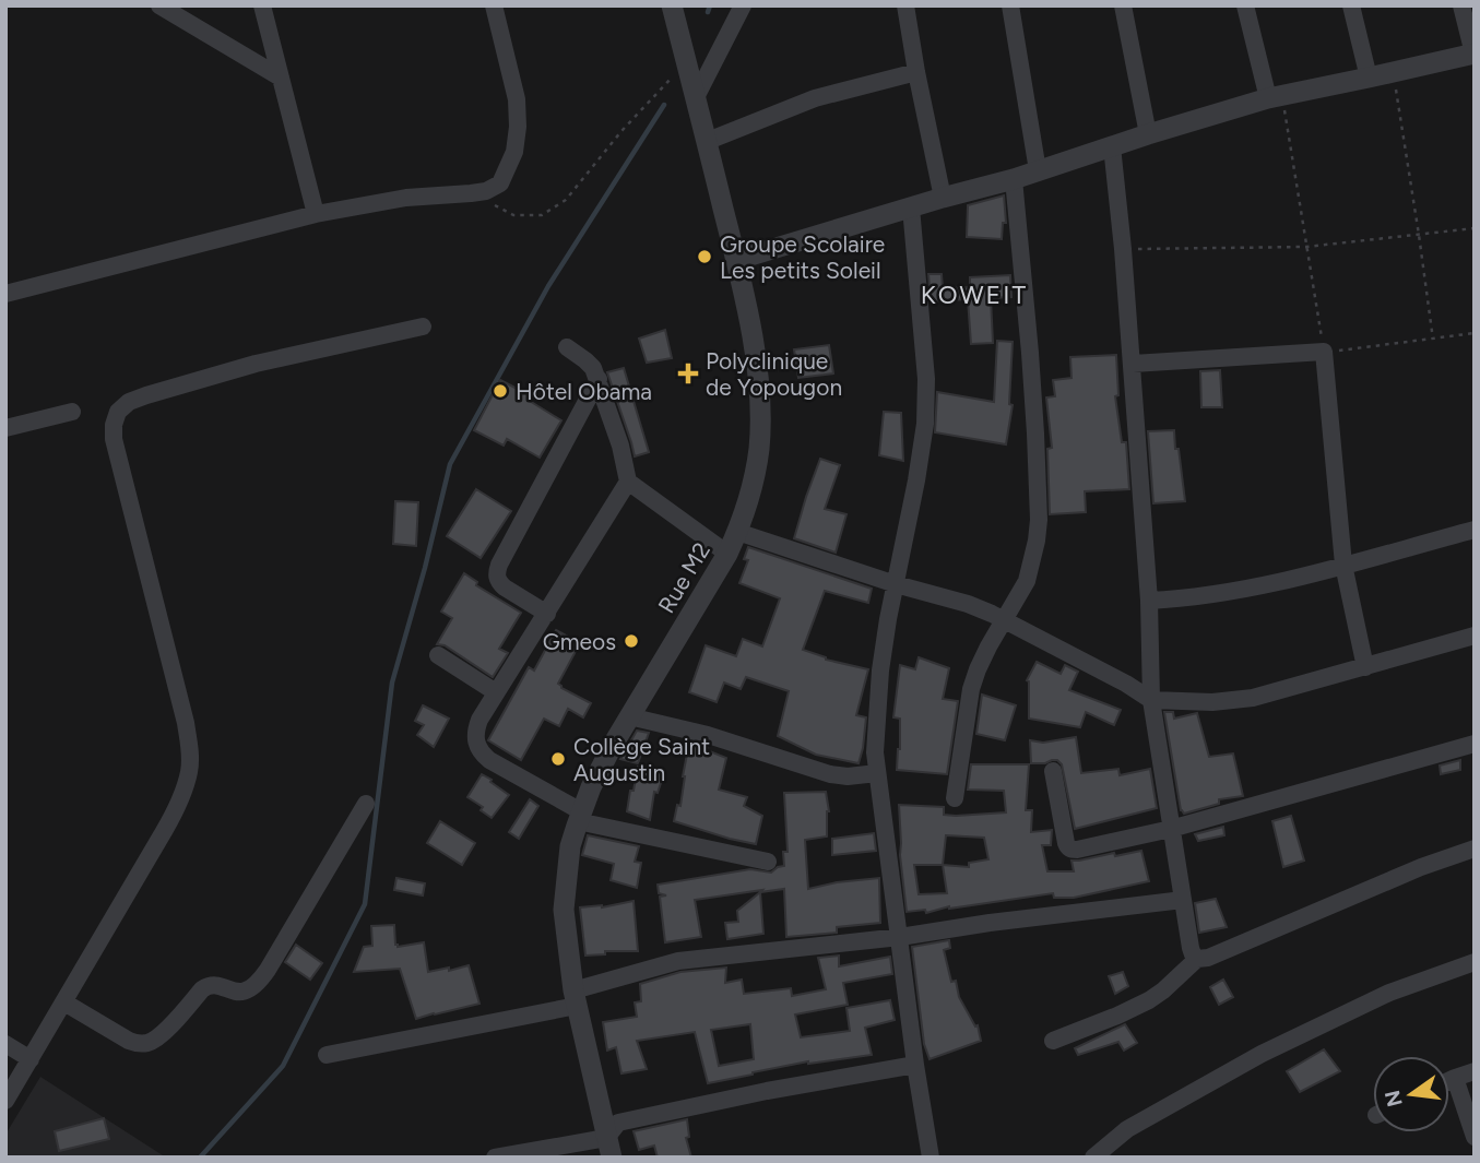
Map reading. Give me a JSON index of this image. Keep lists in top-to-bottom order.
{
  "streets": {
    "street": ["Rue M2"]
  },
  "districts": ["KOWEIT"],
  "places": {
    "other": [
      "Groupe Scolaire Les petits Soleil",
      "Hôtel Obama",
      "Gmeos",
      "Collège Saint Augustin"
    ],
    "health": ["Polyclinique de Yopougon"]
  },
  "north": "left"
}
